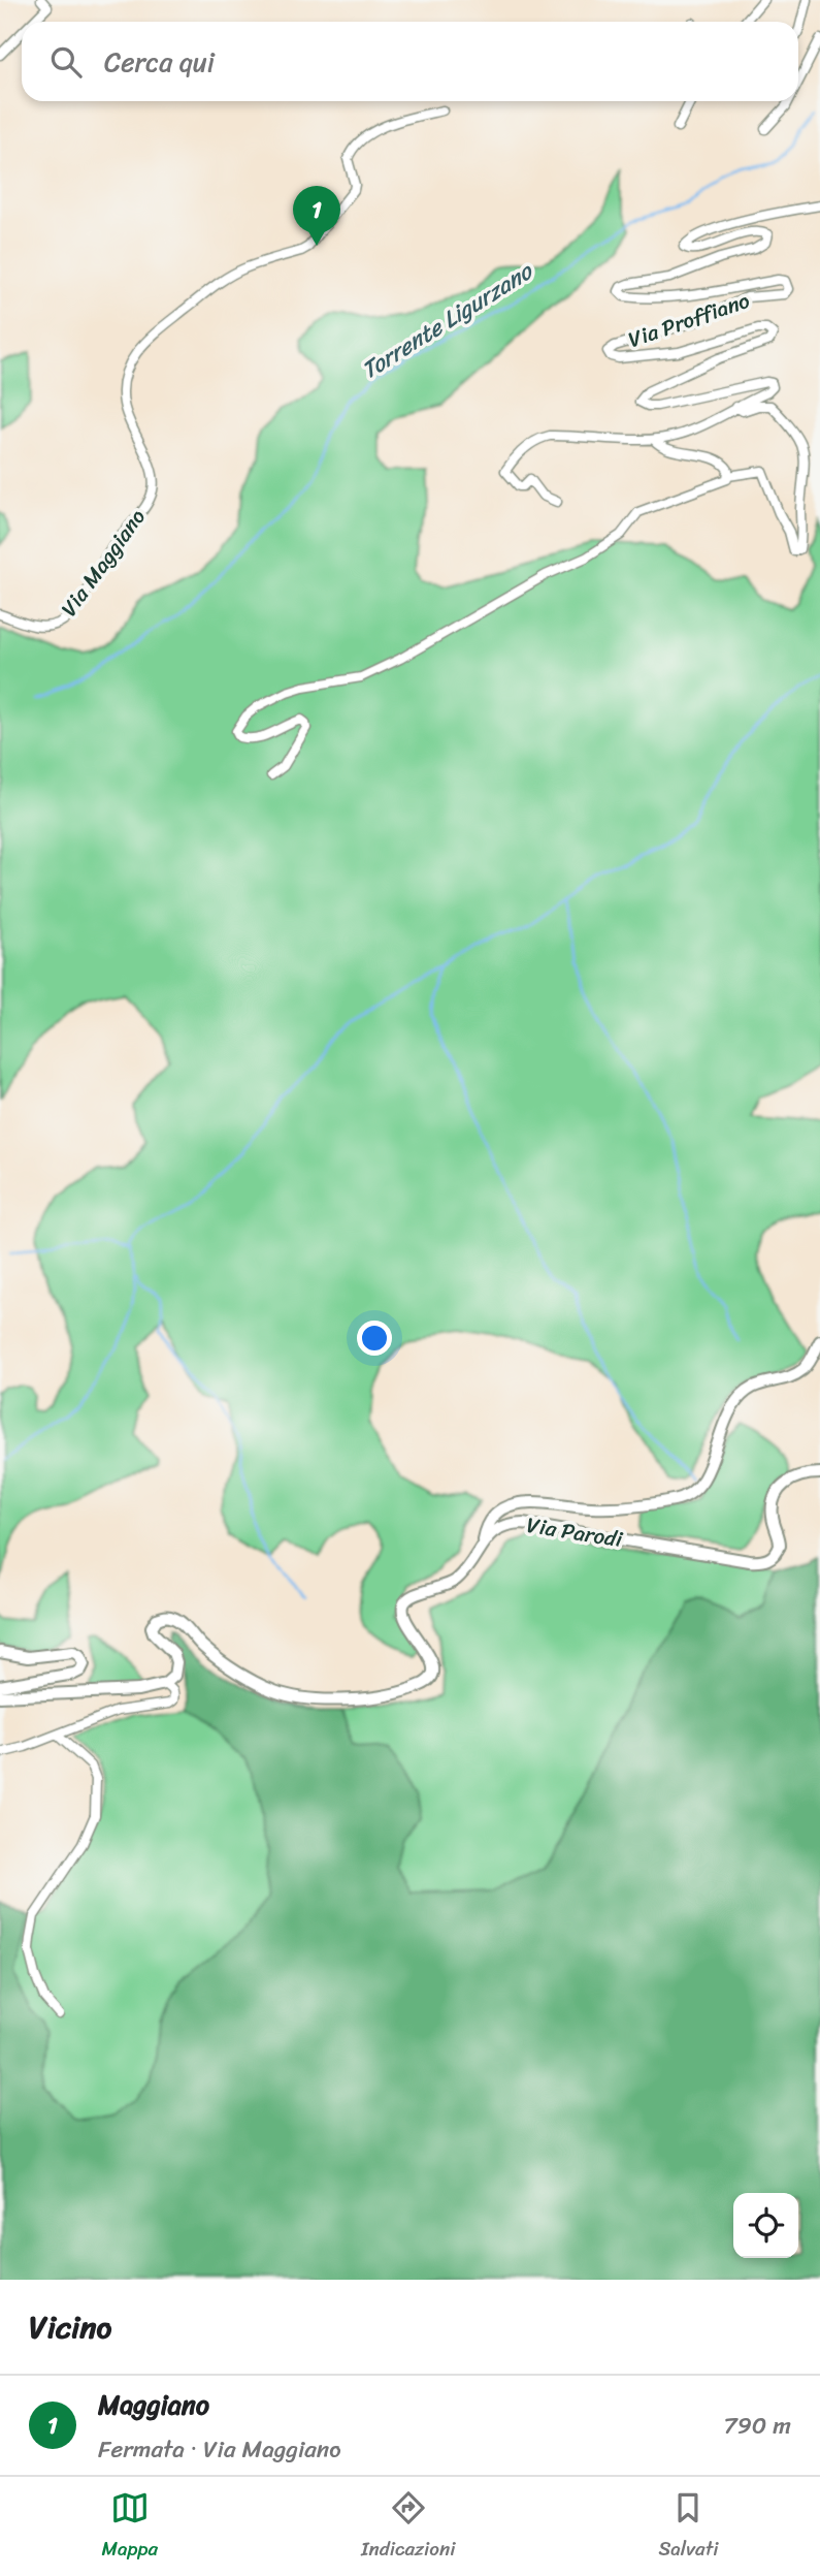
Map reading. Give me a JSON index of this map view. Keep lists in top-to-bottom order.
{
  "streets": {
    "street": ["Via Proffiano", "Via Maggiano", "Via Parodi"]
  },
  "water": ["Torrente Ligurzano"],
  "page": {
    "search": "Cerca qui",
    "pins": "1",
    "heading": "Vicino",
    "list": [
      {
        "mark": "1",
        "name": "Maggiano",
        "note": "Fermata · Via Maggiano",
        "value": "790 m"
      }
    ],
    "nav": ["Mappa", "Indicazioni", "Salvati"]
  }
}
